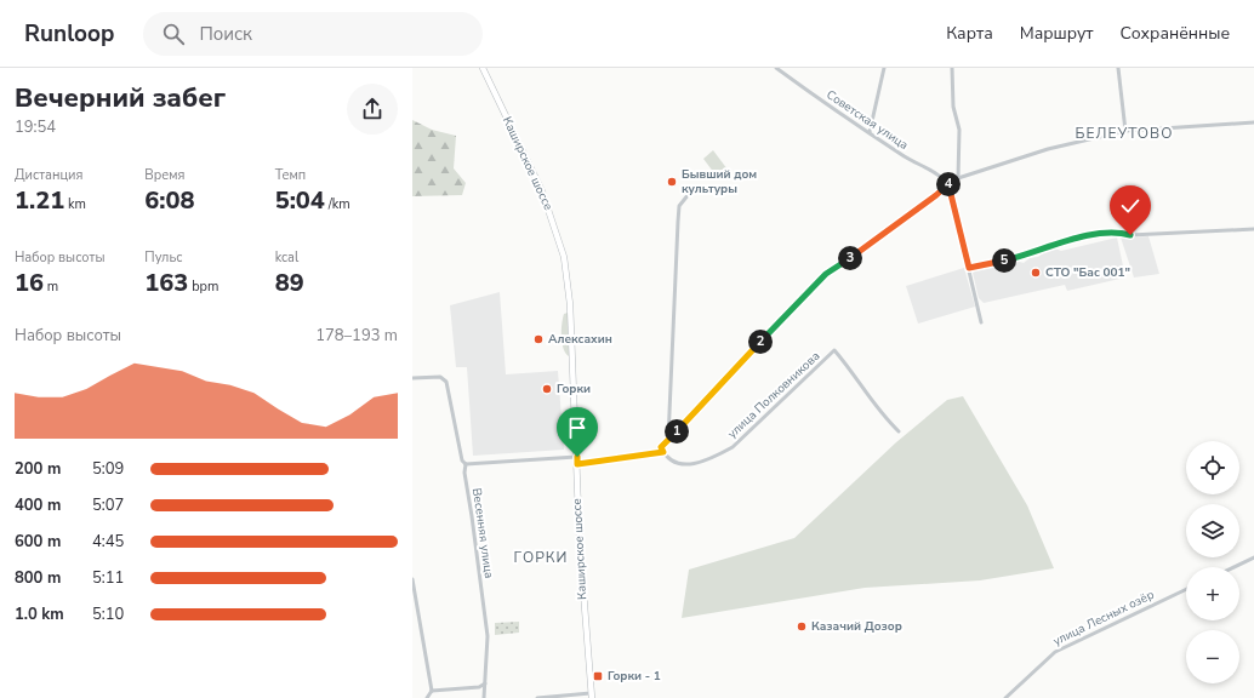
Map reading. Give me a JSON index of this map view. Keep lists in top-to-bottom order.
{
  "streets": {
    "main road": ["Каширское шоссе"],
    "street": [
      "Советская улица",
      "улица Полковникова",
      "Весенняя улица",
      "улица Лесных озёр"
    ]
  },
  "districts": ["БЕЛЕУТОВО", "ГОРКИ"],
  "places": {
    "other": [
      "Бывший дом культуры",
      "СТО \"Бас 001\"",
      "Алексахин",
      "Горки",
      "Казачий Дозор"
    ],
    "transit": ["Горки - 1"]
  },
  "page": {
    "header": "Runloop",
    "search": "Поиск",
    "nav": ["Карта", "Маршрут", "Сохранённые"],
    "heading": ["Вечерний забег", "19:54"],
    "stats": [
      ["Дистанция", "1.21 km"],
      ["Время", "6:08"],
      ["Темп", "5:04 /km"],
      ["Набор высоты", "16 m"],
      ["Пульс", "163 bpm"],
      ["kcal", "89"]
    ],
    "pins": [
      "4",
      "3",
      "5",
      "2",
      "1"
    ],
    "chart": ["Набор высоты", "178–193 m"],
    "map_buttons": ["+", "−"],
    "list": [
      {
        "name": "200 m",
        "note": "5:09"
      },
      {
        "name": "400 m",
        "note": "5:07"
      },
      {
        "name": "600 m",
        "note": "4:45"
      },
      {
        "name": "800 m",
        "note": "5:11"
      },
      {
        "name": "1.0 km",
        "note": "5:10"
      }
    ]
  }
}
